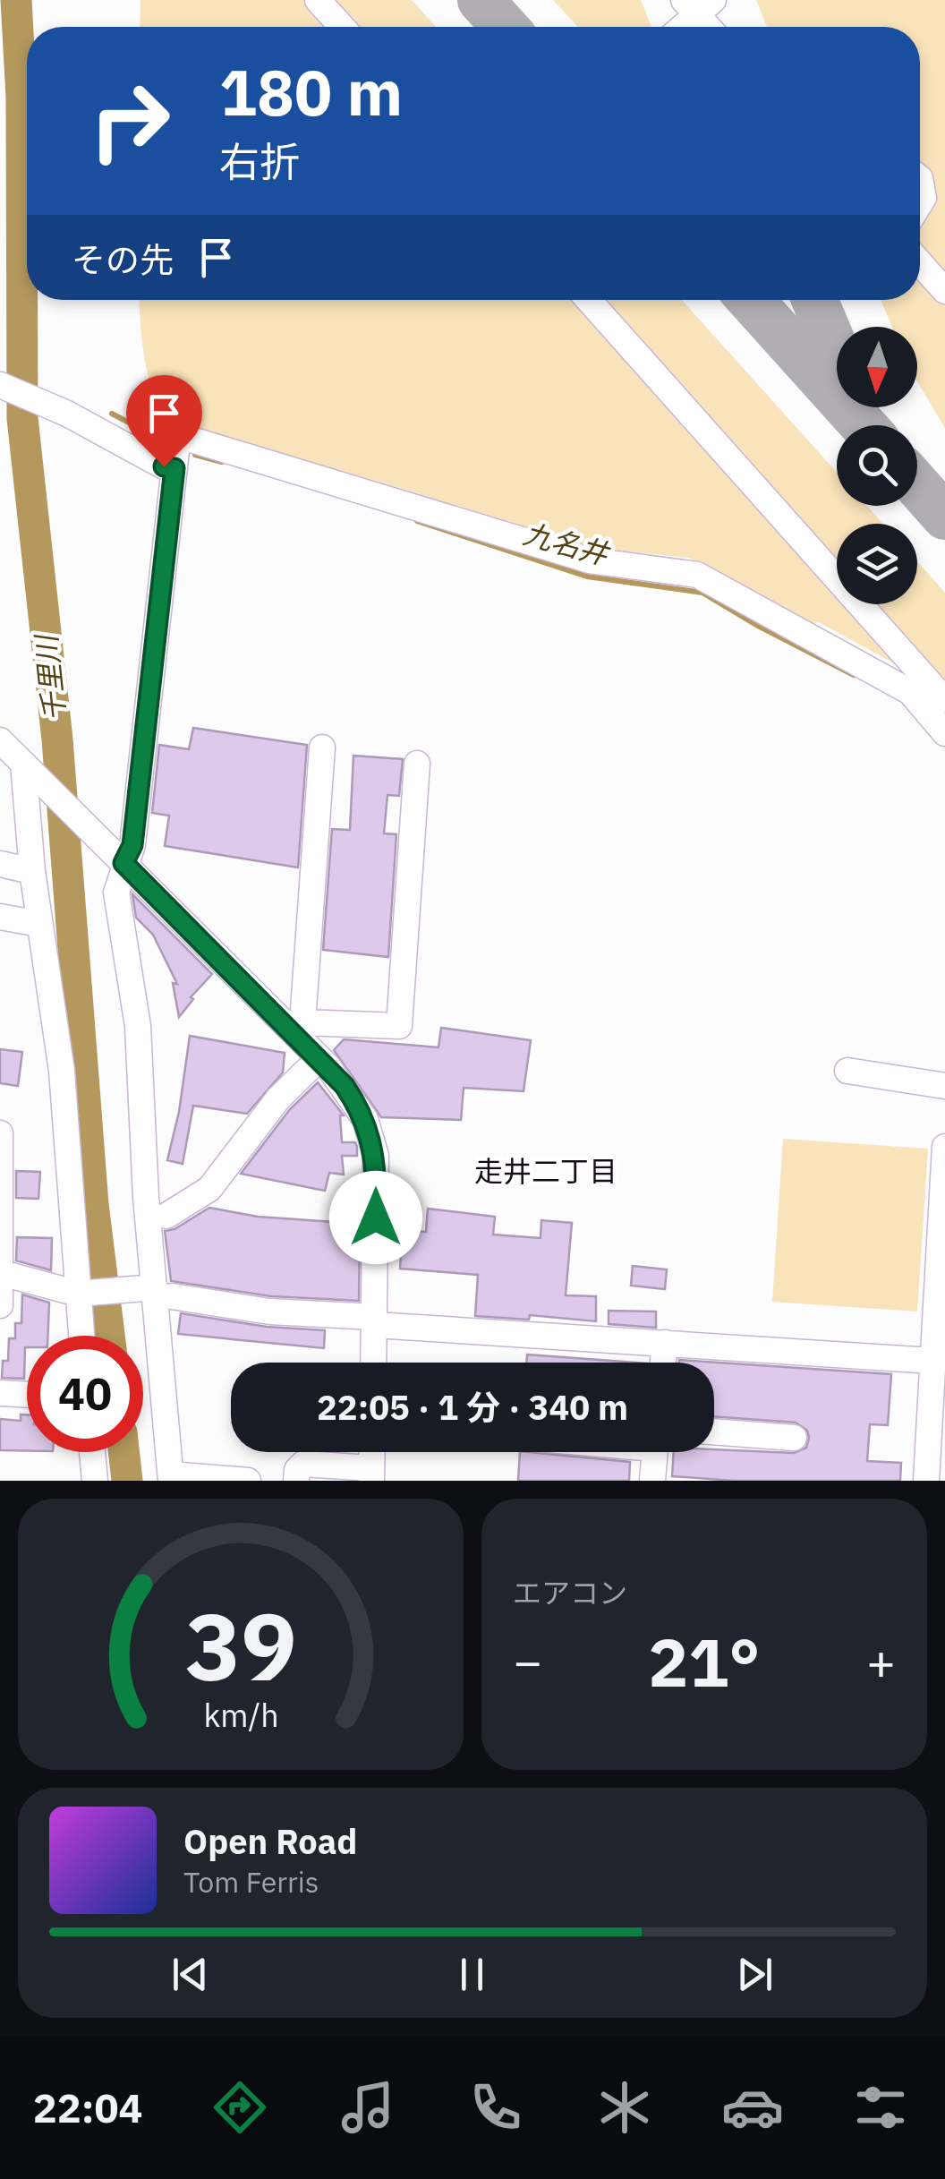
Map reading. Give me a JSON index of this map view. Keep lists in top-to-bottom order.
{
  "districts": ["走井二丁目"],
  "water": ["九名井", "千里川"],
  "north": "bottom",
  "page": {
    "turn": ["180 m", "右折"],
    "then": "その先",
    "limit": "40",
    "trip": "22:05 · 1 分 · 340 m",
    "tile": "エアコン",
    "heat": ["−", "21°", "+"],
    "song": ["Open Road", "Tom Ferris"],
    "tabs": "22:04",
    "gauge": ["39", "km/h"]
  }
}
